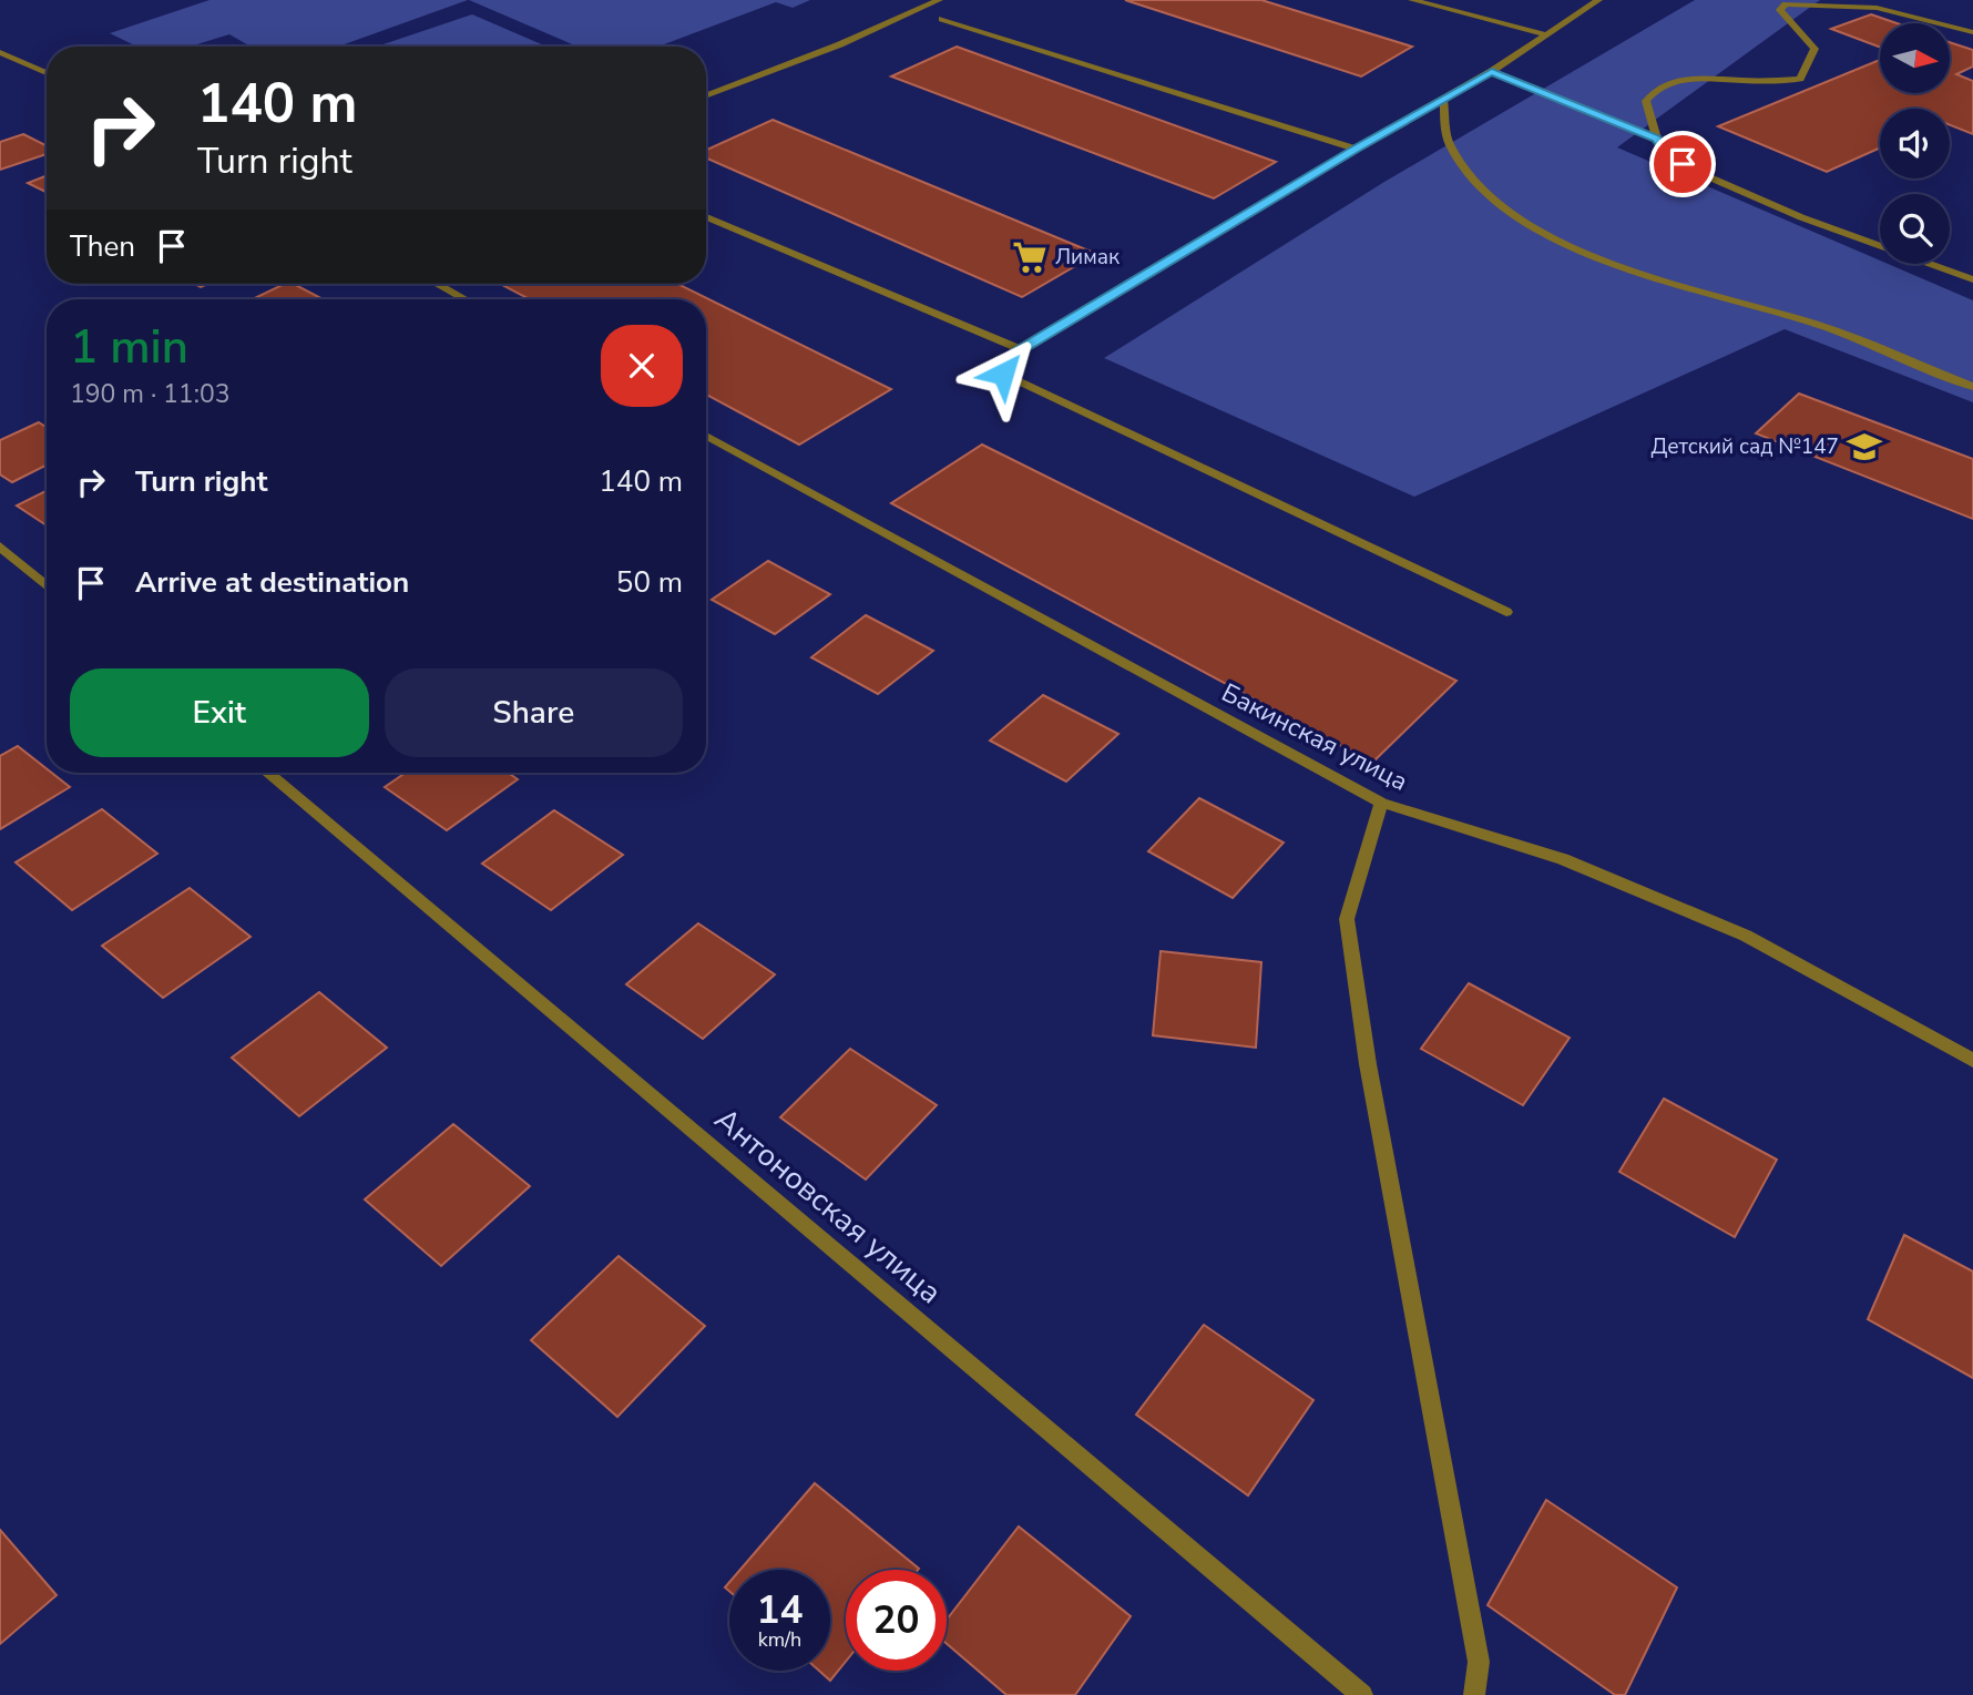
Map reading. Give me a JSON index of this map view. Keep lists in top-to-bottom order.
{
  "streets": {
    "street": ["Бакинская улица", "Антоновская улица"]
  },
  "places": {
    "supermarket": ["Лимак"],
    "school or university": ["Детский сад №147"]
  },
  "north": "right",
  "page": {
    "turn": ["140 m", "Turn right"],
    "then": "Then",
    "heading": ["1 min", "190 m · 11:03"],
    "list": [
      {
        "name": "Turn right",
        "value": "140 m"
      },
      {
        "name": "Arrive at destination",
        "value": "50 m"
      }
    ],
    "buttons": ["Exit", "Share"],
    "speed": "14 km/h",
    "limit": "20"
  }
}
